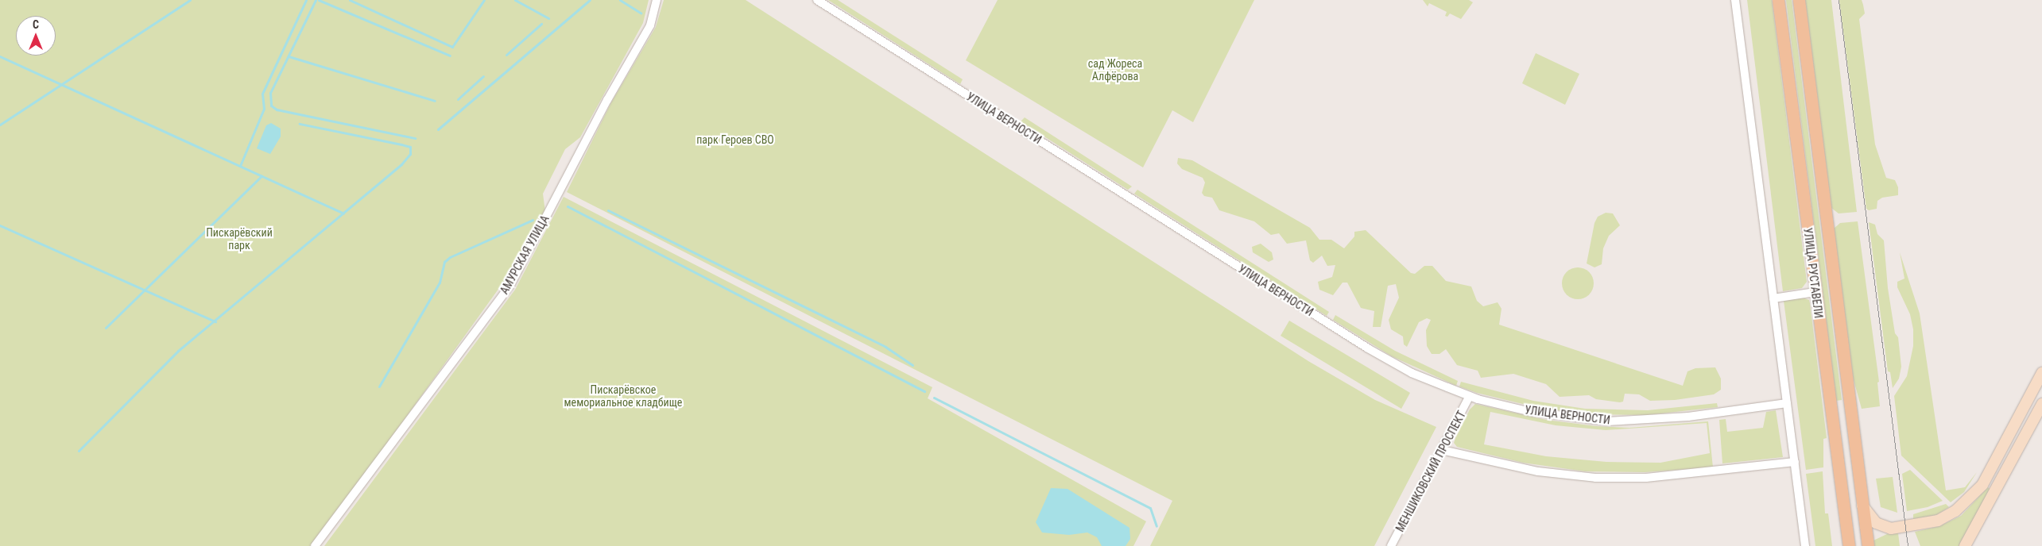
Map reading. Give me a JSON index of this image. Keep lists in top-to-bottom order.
{
  "streets": {
    "main road": ["УЛИЦА РУСТАВЕЛИ"],
    "street": ["УЛИЦА ВЕРНОСТИ", "АМУРСКАЯ УЛИЦА", "МЕНШИКОВСКИЙ ПРОСПЕКТ"]
  },
  "crossings": [
    ["УЛИЦА ВЕРНОСТИ", "МЕНШИКОВСКИЙ ПРОСПЕКТ"]
  ],
  "parks": [
    "сад Жореса Алфёрова",
    "парк Героев СВО",
    "Пискарёвский парк",
    "Пискарёвское мемориальное кладбище"
  ],
  "north": "top"
}
